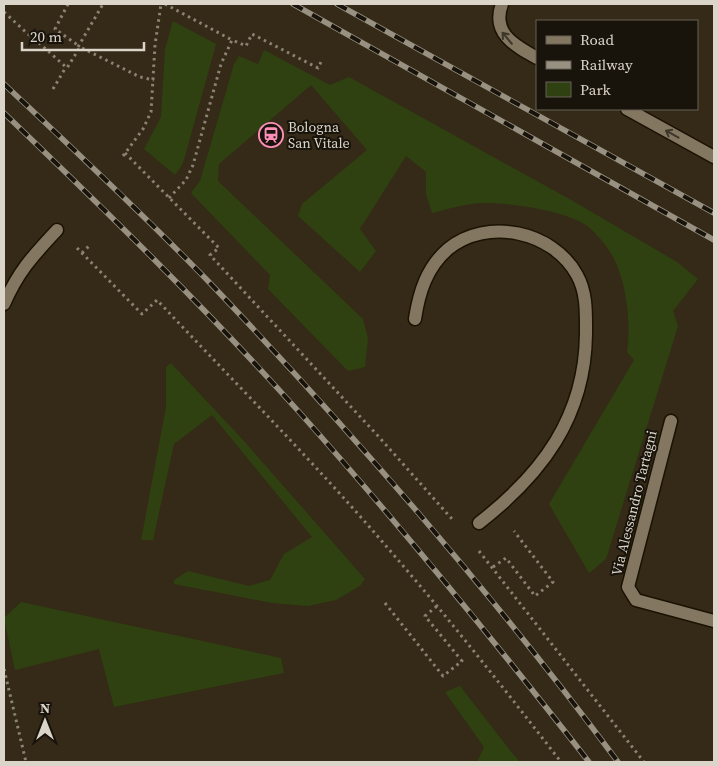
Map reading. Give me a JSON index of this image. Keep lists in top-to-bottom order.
{
  "streets": {
    "street": ["Via Alessandro Tartagni"]
  },
  "places": {
    "station": ["Bologna San Vitale"]
  },
  "legend": ["Road", "Railway", "Park"],
  "scale_bar": "20 m",
  "north": "top"
}
